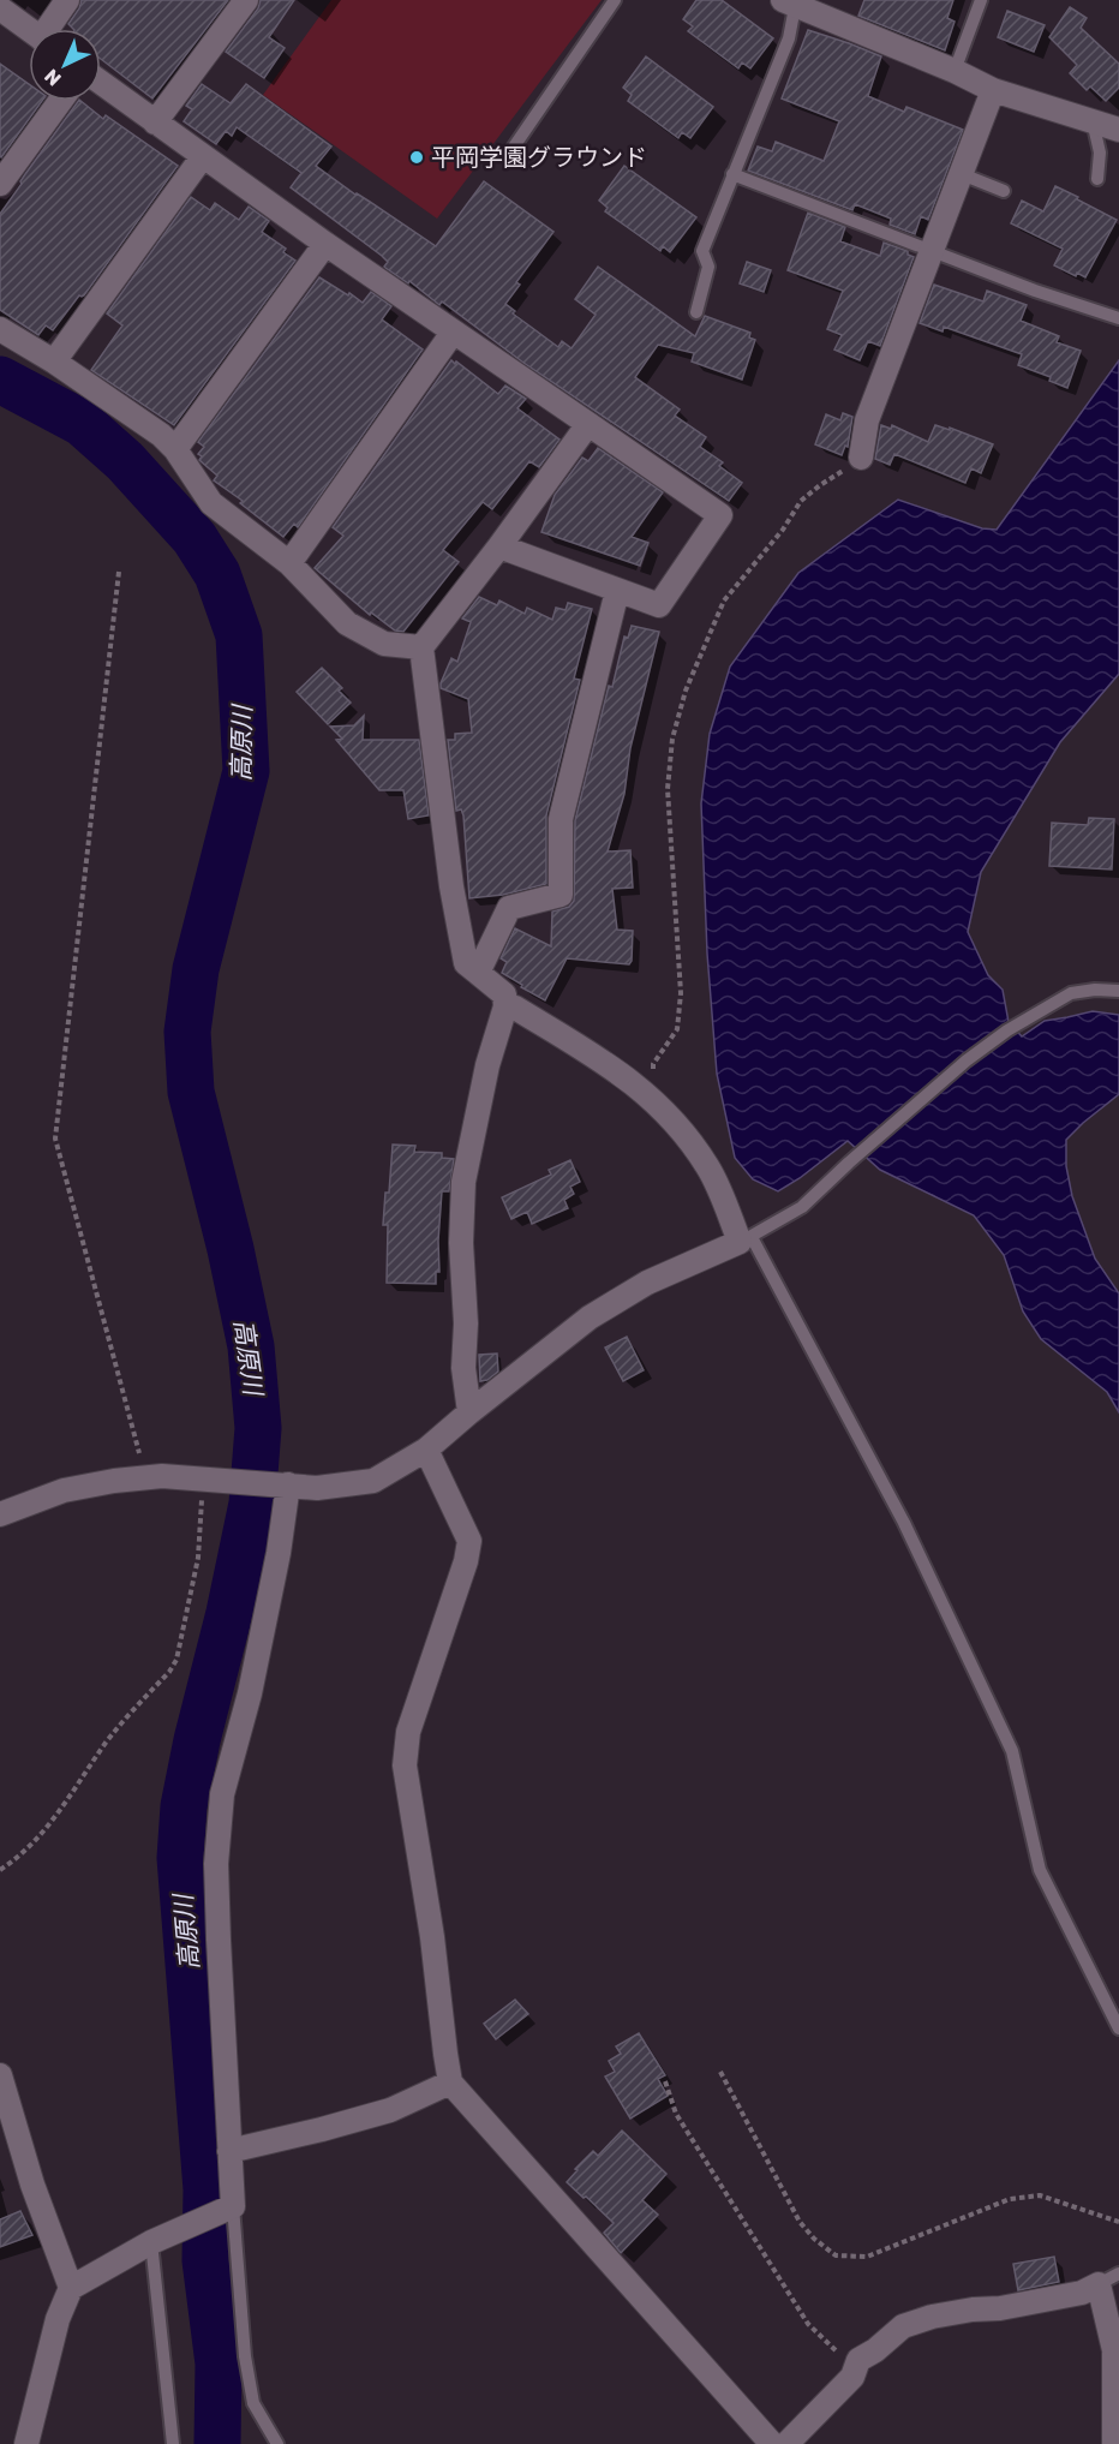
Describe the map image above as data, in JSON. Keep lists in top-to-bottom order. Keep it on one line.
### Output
{"water":["高原川"],"places":["平岡学園グラウンド"],"north":"bottom left"}
